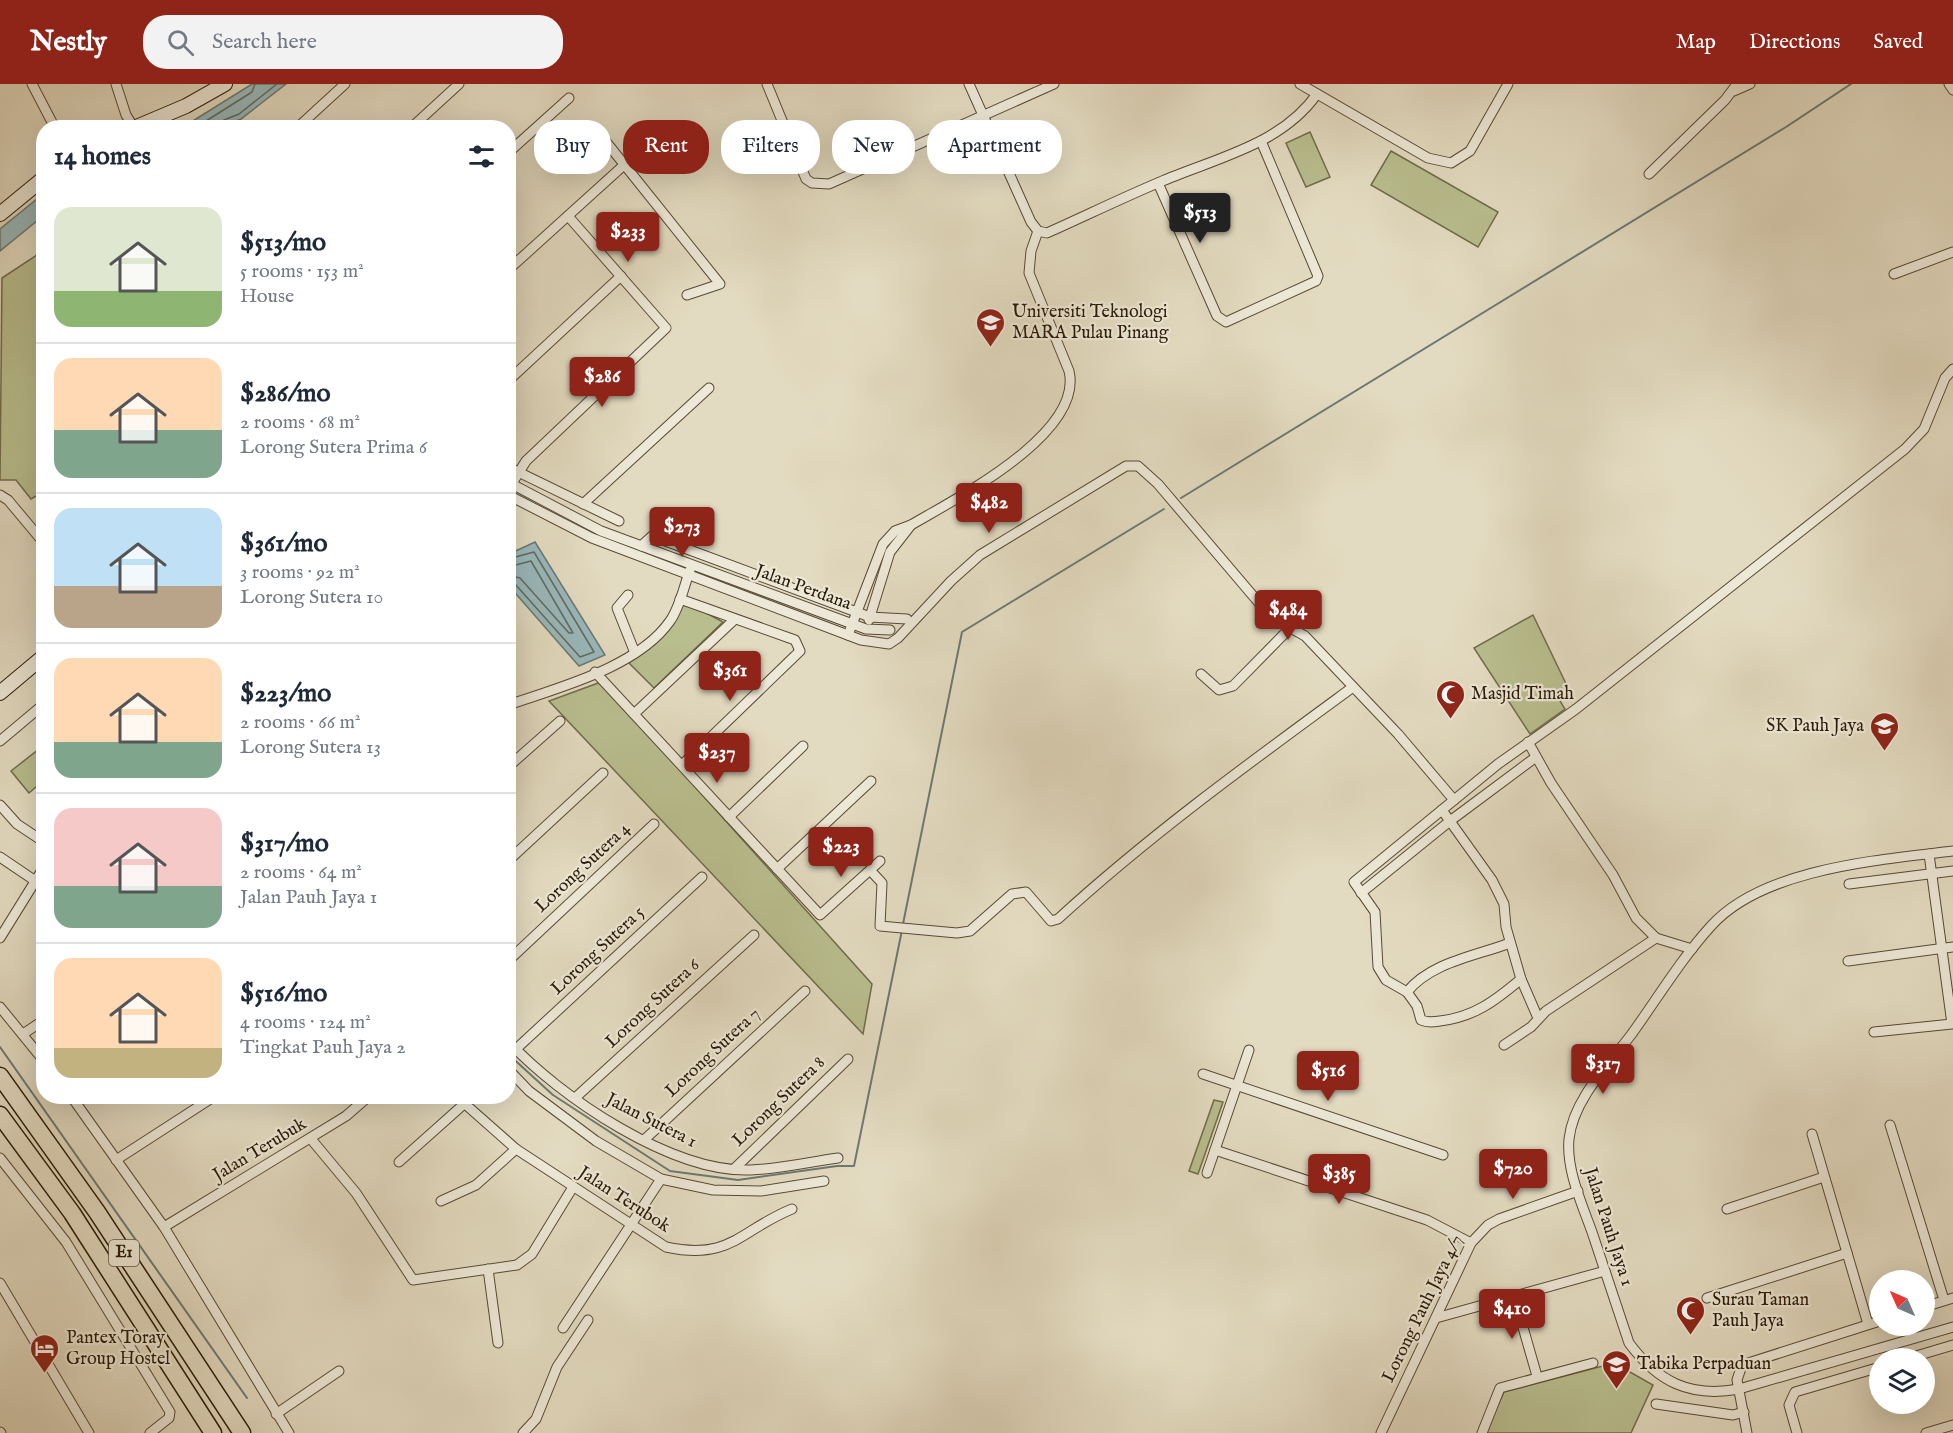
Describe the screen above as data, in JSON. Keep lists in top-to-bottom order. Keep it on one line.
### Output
{"streets":{"highway":["E1"],"street":["Jalan Perdana","Lorong Sutera 4","Lorong Sutera 5","Lorong Sutera 6","Lorong Sutera 7","Lorong Sutera 8","Jalan Sutera 1","Jalan Terubuk","Jalan Terubok","Jalan Pauh Jaya 1","Lorong Pauh Jaya 4/7"]},"crossings":[["Lorong Sutera 5","Jalan Sutera 1"],["Lorong Sutera 6","Jalan Sutera 1"],["Lorong Sutera 7","Jalan Sutera 1"],["Lorong Sutera 8","Jalan Sutera 1"],["Jalan Pauh Jaya 1","Lorong Pauh Jaya 4/7"]],"places":{"school or university":["Universiti Teknologi MARA Pulau Pinang","SK Pauh Jaya","Tabika Perpaduan"],"mosque":["Masjid Timah","Surau Taman Pauh Jaya"],"hotel":["Pantex Toray Group Hostel"]},"north":"top left","page":{"header":"Nestly","search":"Search here","nav":["Map","Directions","Saved"],"chip":["Buy","Rent","Filters","New","Apartment"],"heading":"14 homes","list":[{"name":"$513/mo","note":"5 rooms · 153 m² · House"},{"name":"$286/mo","note":"2 rooms · 68 m² · Lorong Sutera Prima 6"},{"name":"$361/mo","note":"3 rooms · 92 m² · Lorong Sutera 10"},{"name":"$223/mo","note":"2 rooms · 66 m² · Lorong Sutera 13"},{"name":"$317/mo","note":"2 rooms · 64 m² · Jalan Pauh Jaya 1"},{"name":"$516/mo","note":"4 rooms · 124 m² · Tingkat Pauh Jaya 2"}],"price":["$513","$233","$286","$482","$273","$484","$361","$237","$223","$317","$516","$720","$385","$410"]}}
